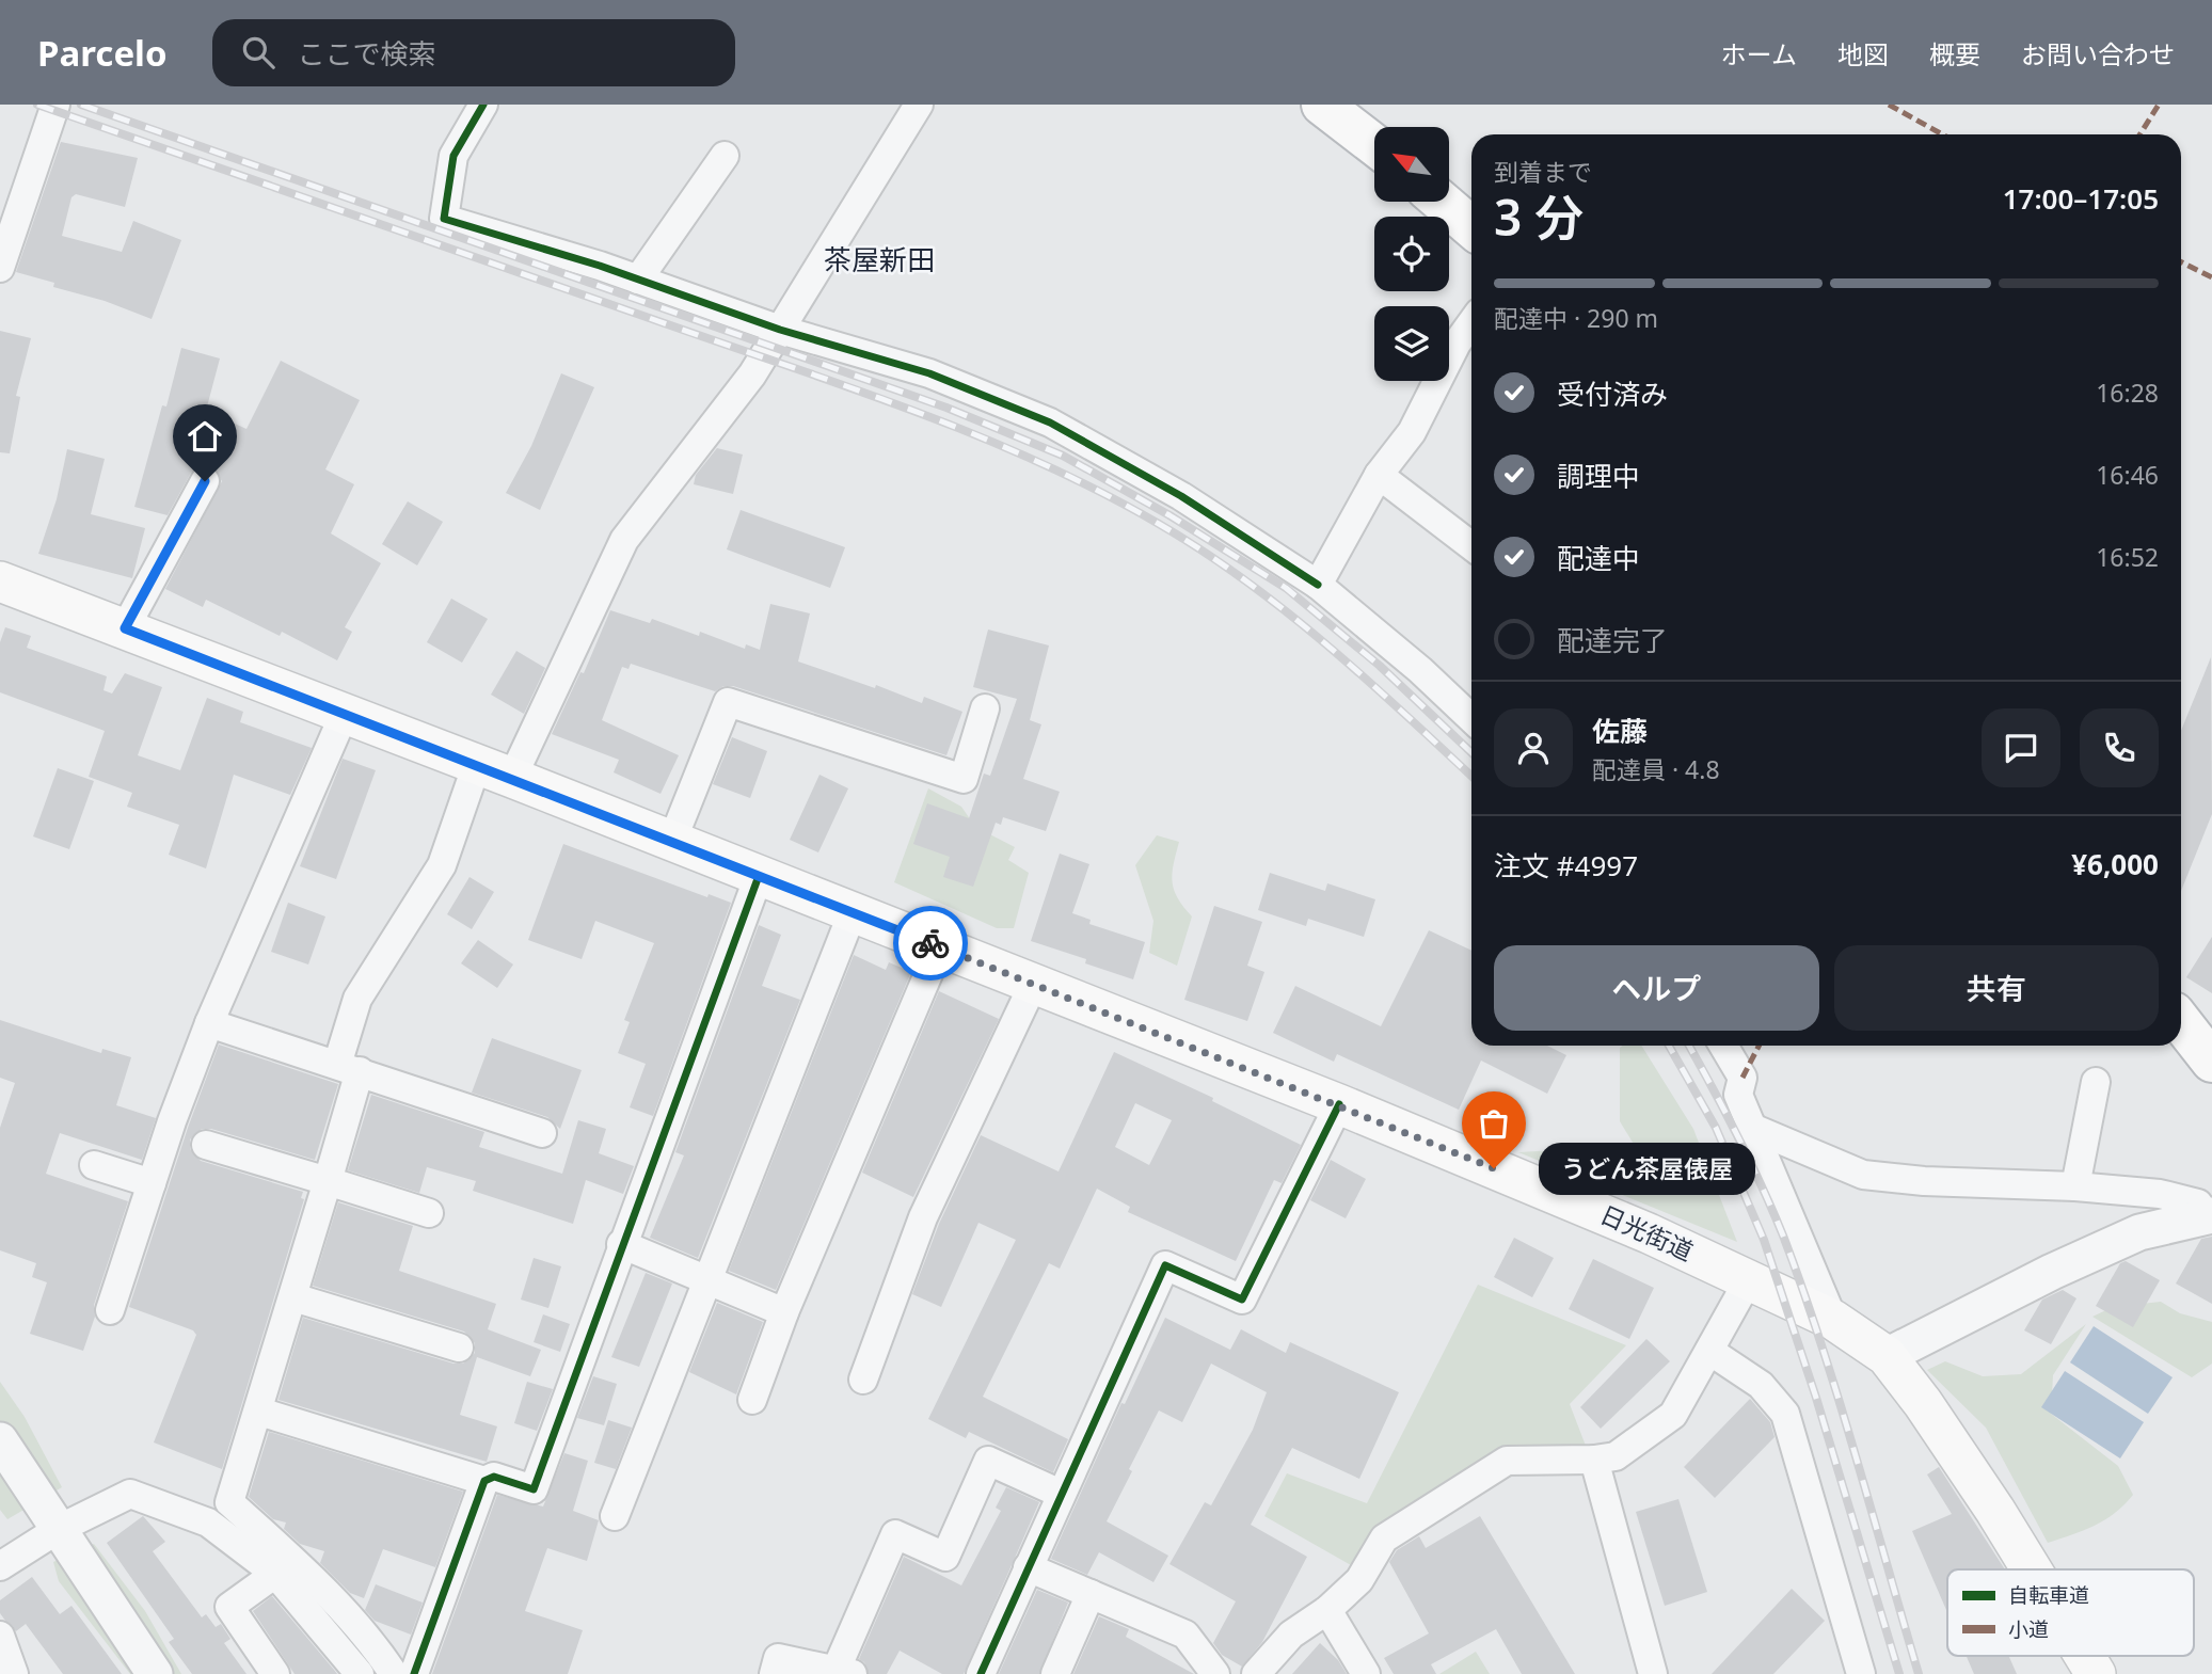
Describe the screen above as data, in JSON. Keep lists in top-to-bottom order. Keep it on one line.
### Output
{"streets":{"main road":["日光街道"]},"districts":["茶屋新田"],"places":["うどん茶屋俵屋"],"legend":["自転車道","小道"],"north":"top left","page":{"header":"Parcelo","search":"ここで検索","nav":["ホーム","地図","概要","お問い合わせ"],"heading":["3 分","到着まで","17:00–17:05"],"panel":["佐藤","配達員 · 4.8","注文 #4997","¥6,000"],"bar":"配達中 · 290 m","list":[["受付済み","16:28"],["調理中","16:46"],["配達中","16:52"],"配達完了"],"buttons":["ヘルプ","共有"],"bubble":"うどん茶屋俵屋"}}
